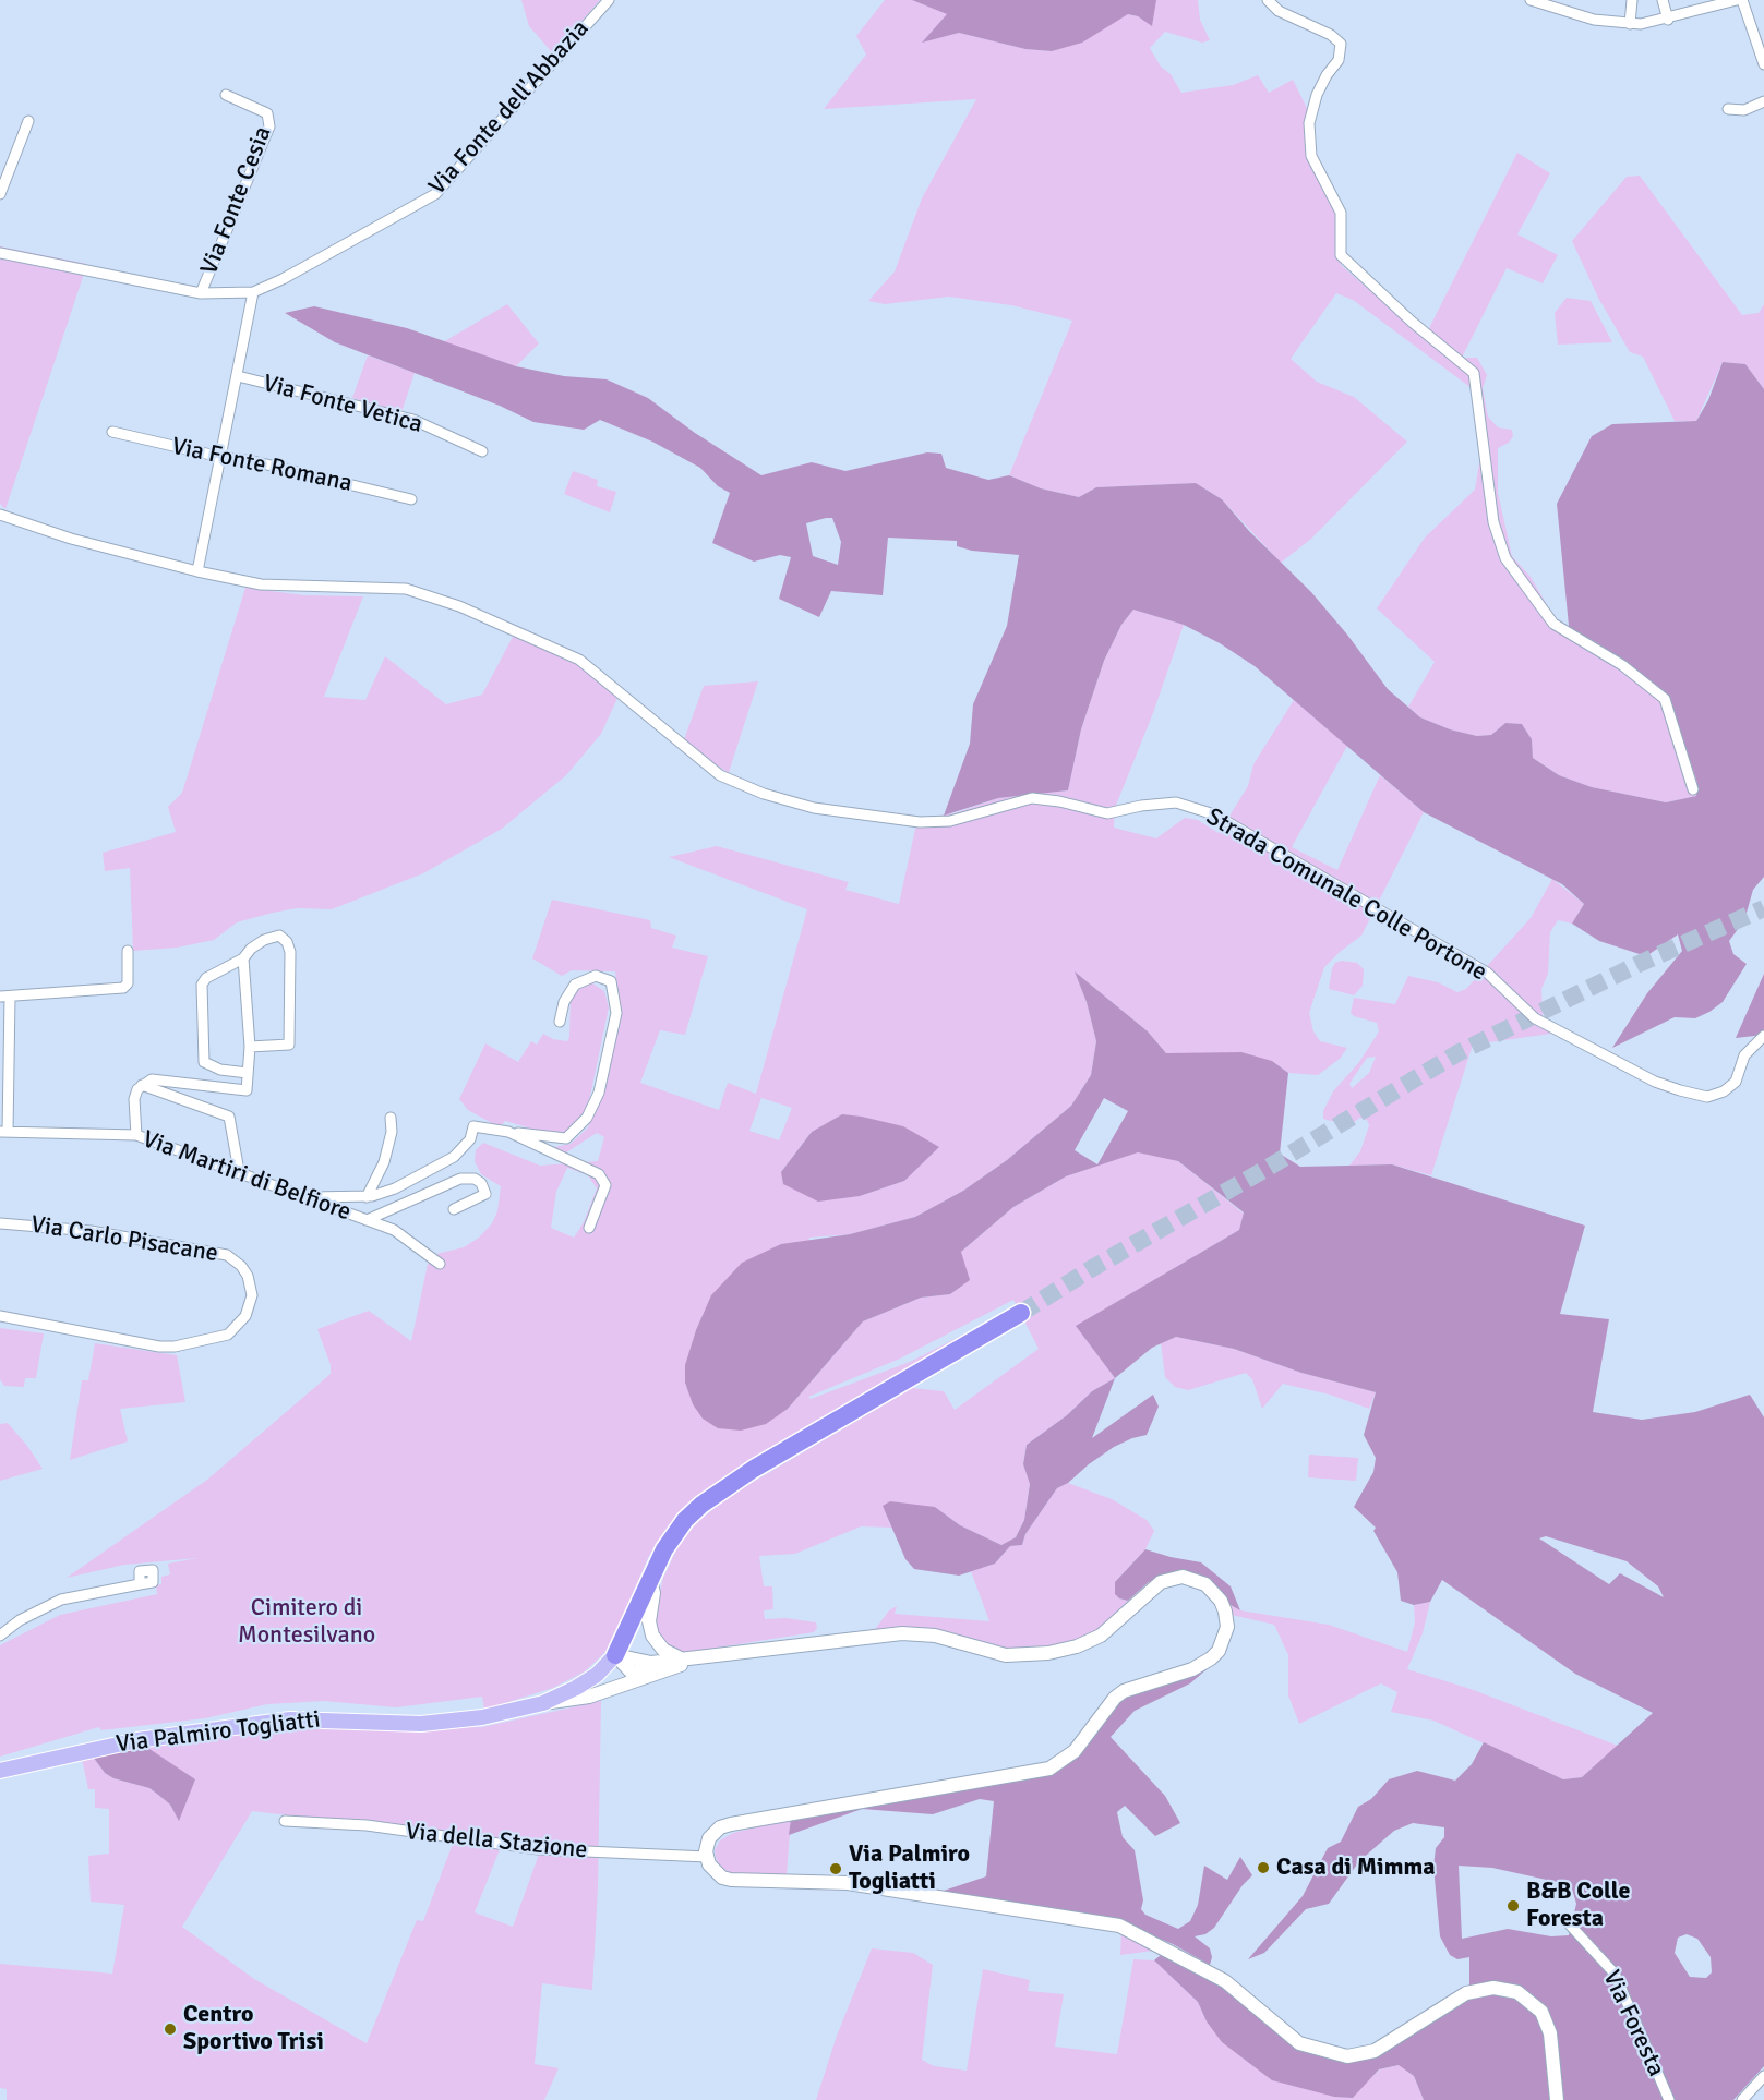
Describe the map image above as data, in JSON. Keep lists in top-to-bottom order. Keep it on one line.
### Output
{"streets":{"main road":["Via Palmiro Togliatti"],"street":["Via Fonte dell'Abbazia","Via Fonte Cesia","Via Fonte Vetica","Via Fonte Romana","Strada Comunale Colle Portone","Via Martiri di Belfiore","Via Carlo Pisacane","Via della Stazione","Via Foresta"]},"crossings":[["Via Fonte dell'Abbazia","Via Fonte Cesia"],["Via Palmiro Togliatti","Via della Stazione"]],"parks":["Cimitero di Montesilvano"],"places":["Casa di Mimma","Via Palmiro Togliatti","B&B Colle Foresta","Centro Sportivo Trisi"]}
